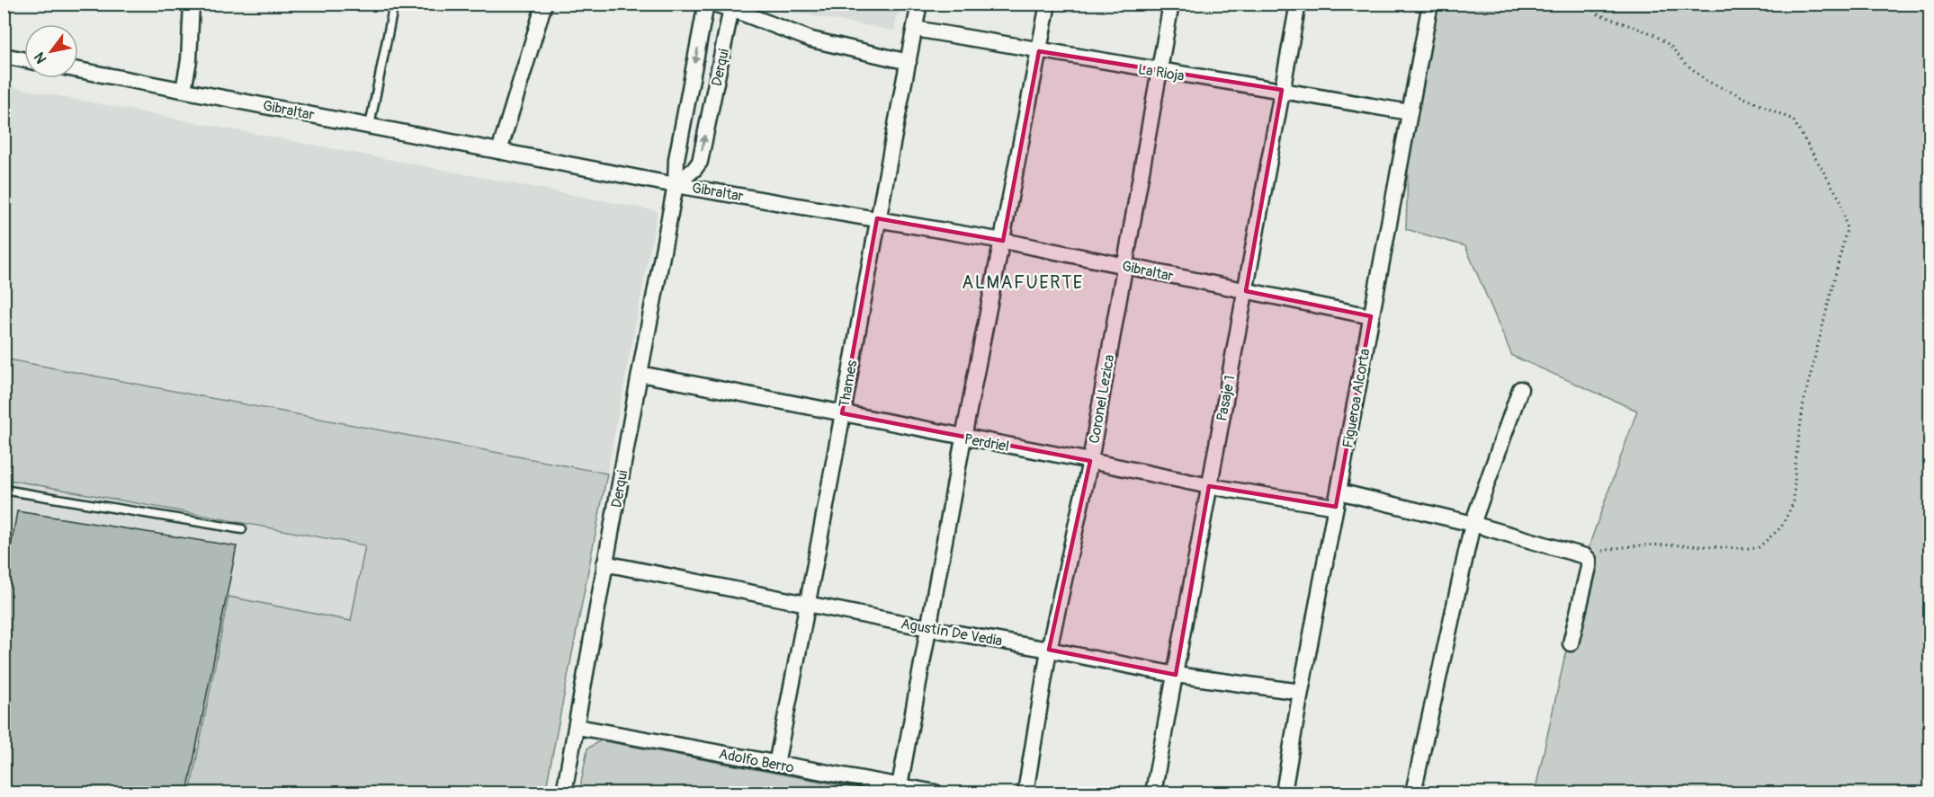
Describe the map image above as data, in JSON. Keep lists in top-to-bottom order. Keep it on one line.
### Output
{"streets":{"street":["Derqui","La Rioja","Gibraltar","Thames","Pasaje 1","Figueroa Alcorta","Coronel Lezica","Perdriel","Agustín De Vedia","Adolfo Berro"]},"crossings":[["Derqui","Gibraltar"],["Derqui","Perdriel"],["Derqui","Agustín De Vedia"],["Derqui","Adolfo Berro"],["La Rioja","Thames"],["La Rioja","Pasaje 1"],["La Rioja","Figueroa Alcorta"],["La Rioja","Coronel Lezica"],["Gibraltar","Thames"],["Gibraltar","Pasaje 1"],["Gibraltar","Figueroa Alcorta"],["Gibraltar","Coronel Lezica"],["Thames","Perdriel"],["Thames","Agustín De Vedia"],["Thames","Adolfo Berro"],["Pasaje 1","Perdriel"],["Pasaje 1","Agustín De Vedia"],["Figueroa Alcorta","Perdriel"],["Figueroa Alcorta","Agustín De Vedia"],["Coronel Lezica","Perdriel"],["Coronel Lezica","Agustín De Vedia"]],"districts":["ALMAFUERTE"],"north":"bottom left"}
